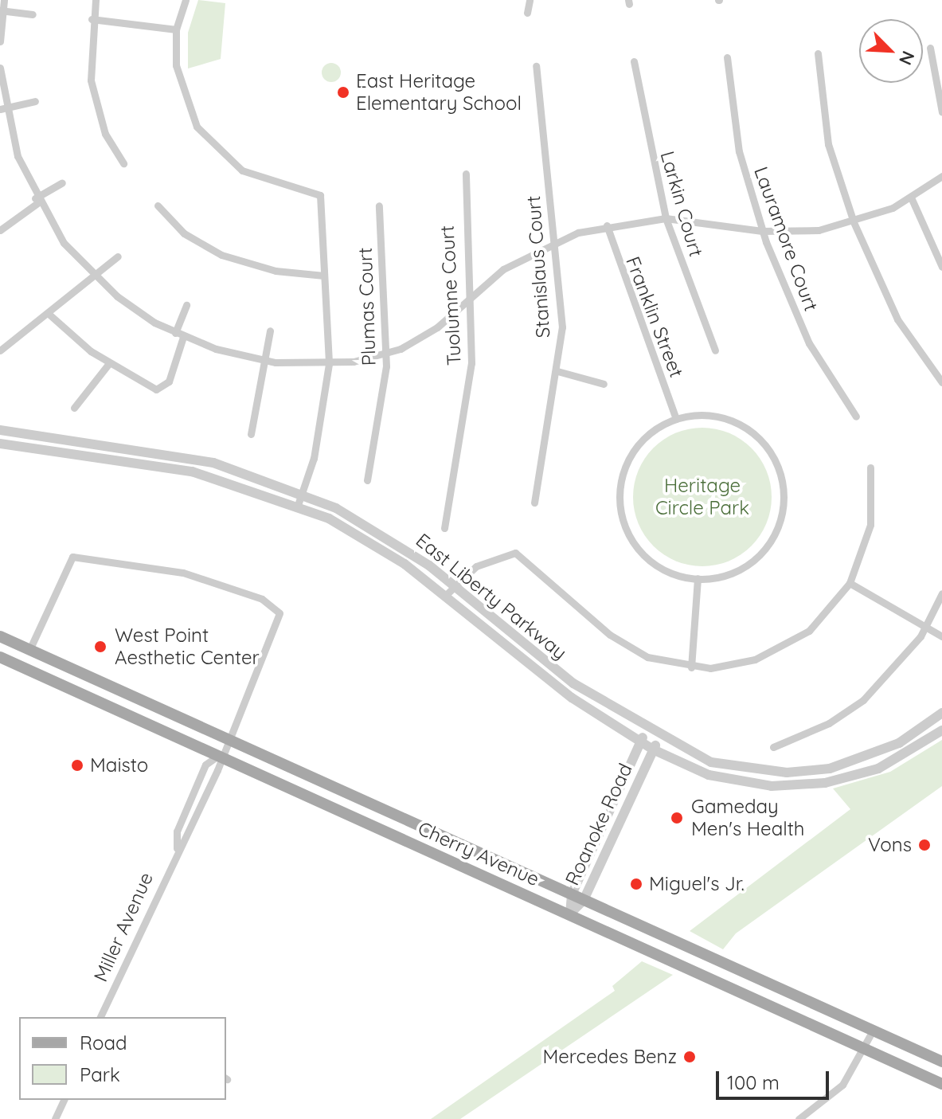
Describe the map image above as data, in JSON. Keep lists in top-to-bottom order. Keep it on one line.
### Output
{"streets":{"main road":["Cherry Avenue"],"street":["Larkin Court","Lauramore Court","Stanislaus Court","Tuolumne Court","Plumas Court","Franklin Street","East Liberty Parkway","Roanoke Road","Miller Avenue"]},"crossings":[["East Liberty Parkway","Roanoke Road"],["Roanoke Road","Cherry Avenue"],["Cherry Avenue","Miller Avenue"]],"parks":["Heritage Circle Park"],"places":["East Heritage Elementary School","West Point Aesthetic Center","Maisto","Gameday Men's Health","Vons","Miguel's Jr.","Mercedes Benz"],"legend":["Road","Park"],"scale_bar":"100 m","north":"bottom right"}
